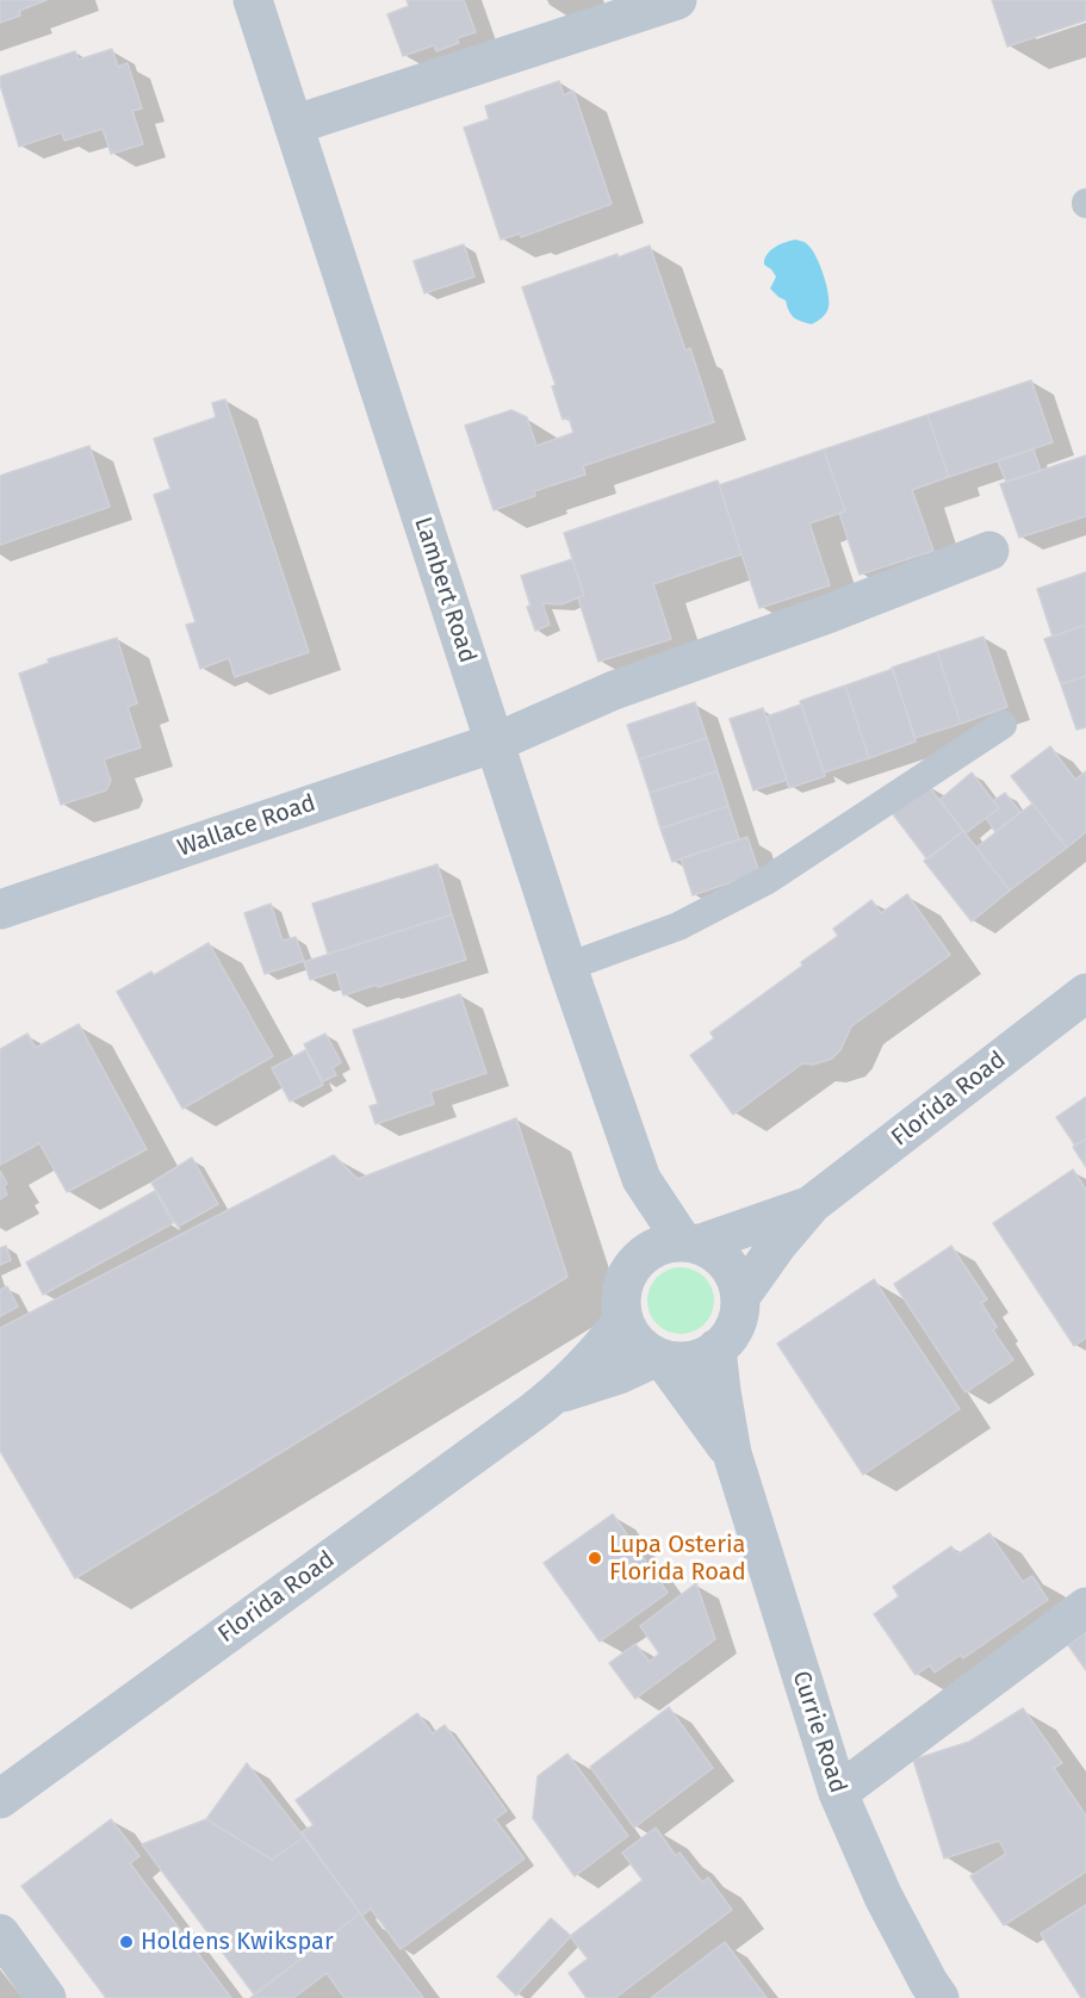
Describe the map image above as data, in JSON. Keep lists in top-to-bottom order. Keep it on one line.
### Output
{"streets":{"street":["Lambert Road","Wallace Road","Florida Road","Currie Road"]},"crossings":[["Lambert Road","Wallace Road"],["Lambert Road","Florida Road"],["Lambert Road","Currie Road"],["Florida Road","Currie Road"]],"places":["Lupa Osteria Florida Road","Holdens Kwikspar"]}
